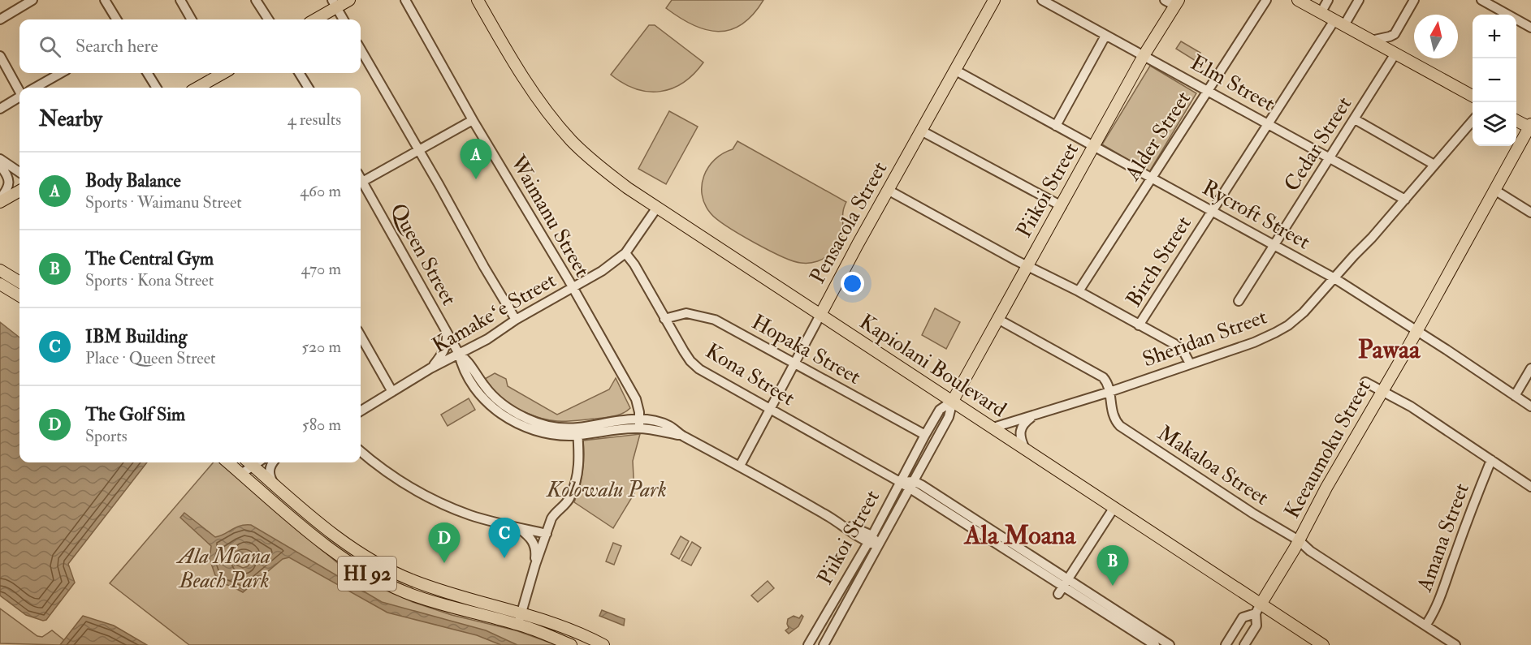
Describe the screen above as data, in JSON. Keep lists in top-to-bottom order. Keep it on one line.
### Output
{"streets":{"main road":["Piikoi Street","Pensacola Street","Kapiolani Boulevard","Keeaumoku Street","HI 92"],"street":["Elm Street","Alder Street","Cedar Street","Rycroft Street","Waimanu Street","Queen Street","Birch Street","Kamakeʻe Street","Sheridan Street","Hopaka Street","Kona Street","Makaloa Street","Amana Street"]},"crossings":[["Elm Street","Alder Street"],["Elm Street","Cedar Street"],["Elm Street","Piikoi Street"],["Elm Street","Birch Street"],["Elm Street","Sheridan Street"],["Alder Street","Rycroft Street"],["Cedar Street","Rycroft Street"],["Piikoi Street","Rycroft Street"],["Piikoi Street","Hopaka Street"],["Piikoi Street","Kapiolani Boulevard"],["Piikoi Street","Kona Street"],["Piikoi Street","Makaloa Street"],["Rycroft Street","Pensacola Street"],["Rycroft Street","Birch Street"],["Rycroft Street","Sheridan Street"],["Rycroft Street","Keeaumoku Street"],["Waimanu Street","Queen Street"],["Waimanu Street","Kamakeʻe Street"],["Pensacola Street","Queen Street"],["Pensacola Street","Hopaka Street"],["Pensacola Street","Kapiolani Boulevard"],["Pensacola Street","Kona Street"],["Queen Street","Kamakeʻe Street"],["Kamakeʻe Street","Kapiolani Boulevard"],["Kamakeʻe Street","Kona Street"],["Sheridan Street","Kapiolani Boulevard"],["Sheridan Street","Makaloa Street"],["Hopaka Street","Kona Street"],["Kapiolani Boulevard","Keeaumoku Street"],["Keeaumoku Street","Makaloa Street"],["Makaloa Street","Amana Street"]],"districts":["Pawaa","Ala Moana"],"parks":["Kolowalu Park","Ala Moana Beach Park"],"north":"top","page":{"map_buttons":["+","−"],"search":"Search here","heading":["Nearby","4 results"],"pins":["A","C","D","B"],"list":[{"mark":"A","name":"Body Balance","note":"Sports · Waimanu Street","value":"460 m"},{"mark":"B","name":"The Central Gym","note":"Sports · Kona Street","value":"470 m"},{"mark":"C","name":"IBM Building","note":"Place · Queen Street","value":"520 m"},{"mark":"D","name":"The Golf Sim","note":"Sports","value":"580 m"}]}}
